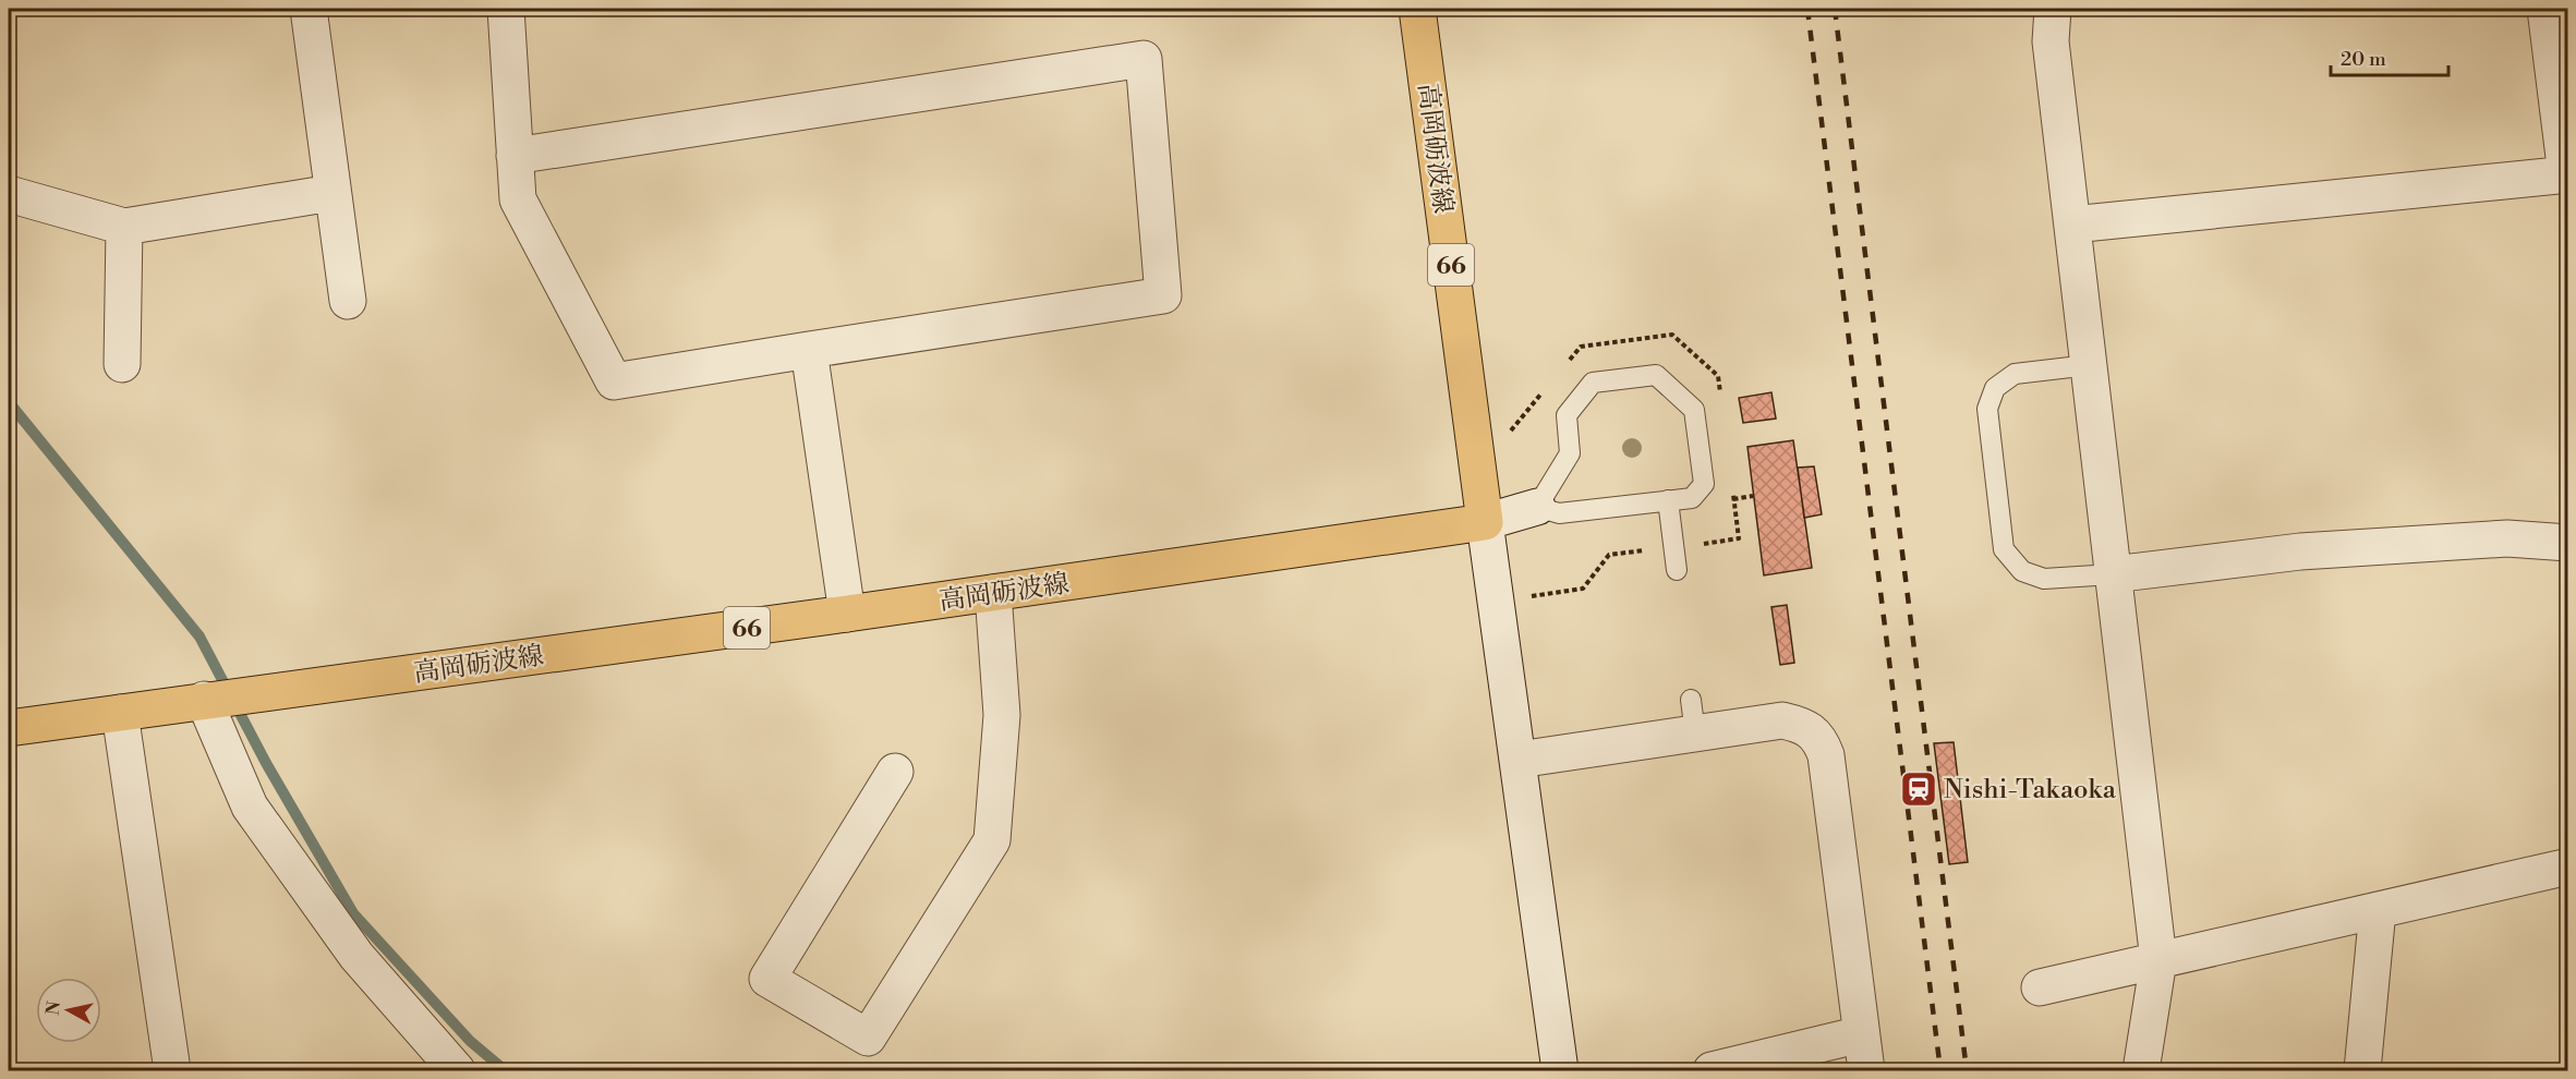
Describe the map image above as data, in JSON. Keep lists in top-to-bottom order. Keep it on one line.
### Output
{"streets":{"main road":["高岡砺波線","66"]},"places":{"station":["Nishi-Takaoka"]},"scale_bar":"20 m","north":"left"}
